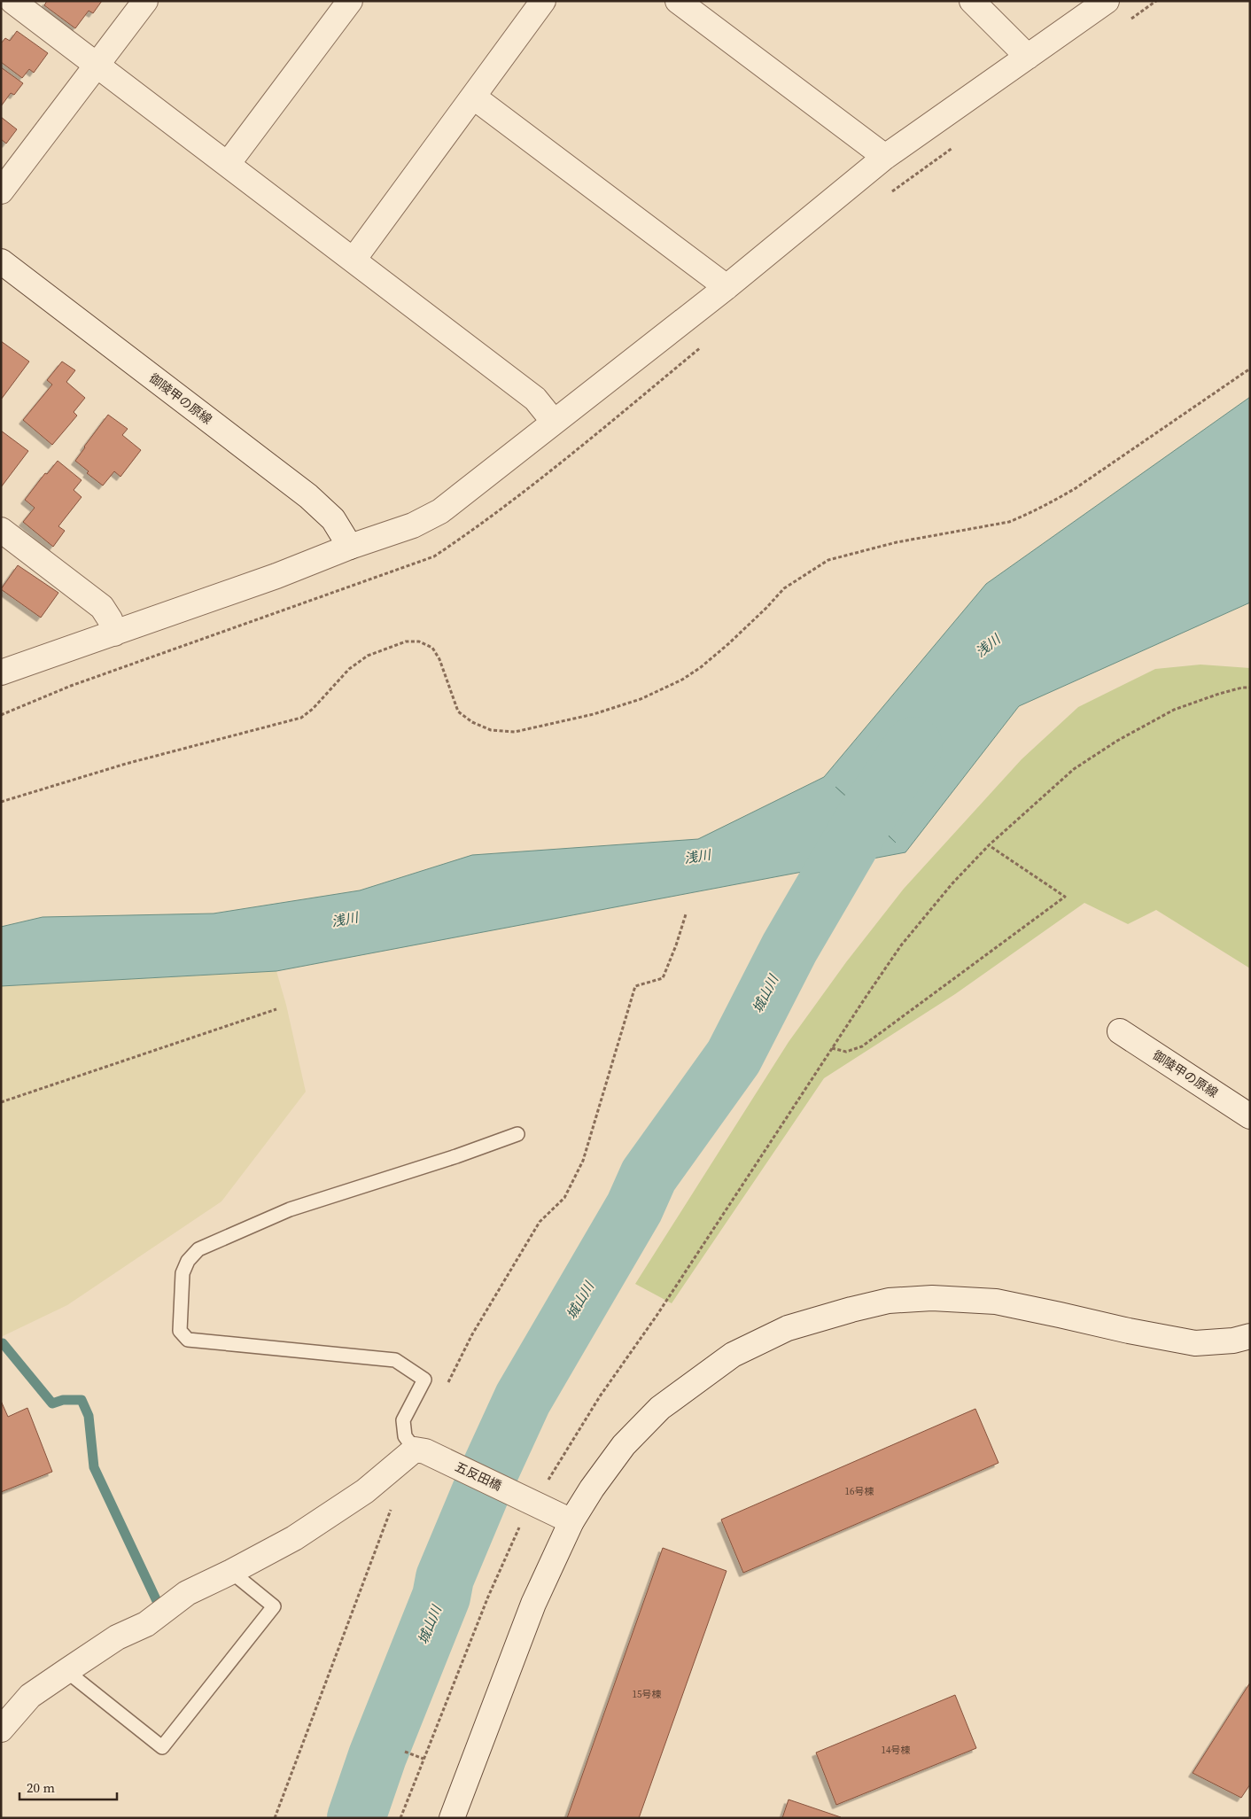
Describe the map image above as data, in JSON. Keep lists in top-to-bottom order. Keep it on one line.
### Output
{"streets":{"street":["御陵甲の原線","五反田橋"]},"water":["浅川","城山川"],"house_numbers":["16号棟","15号棟","14号棟"],"scale_bar":"20 m"}
